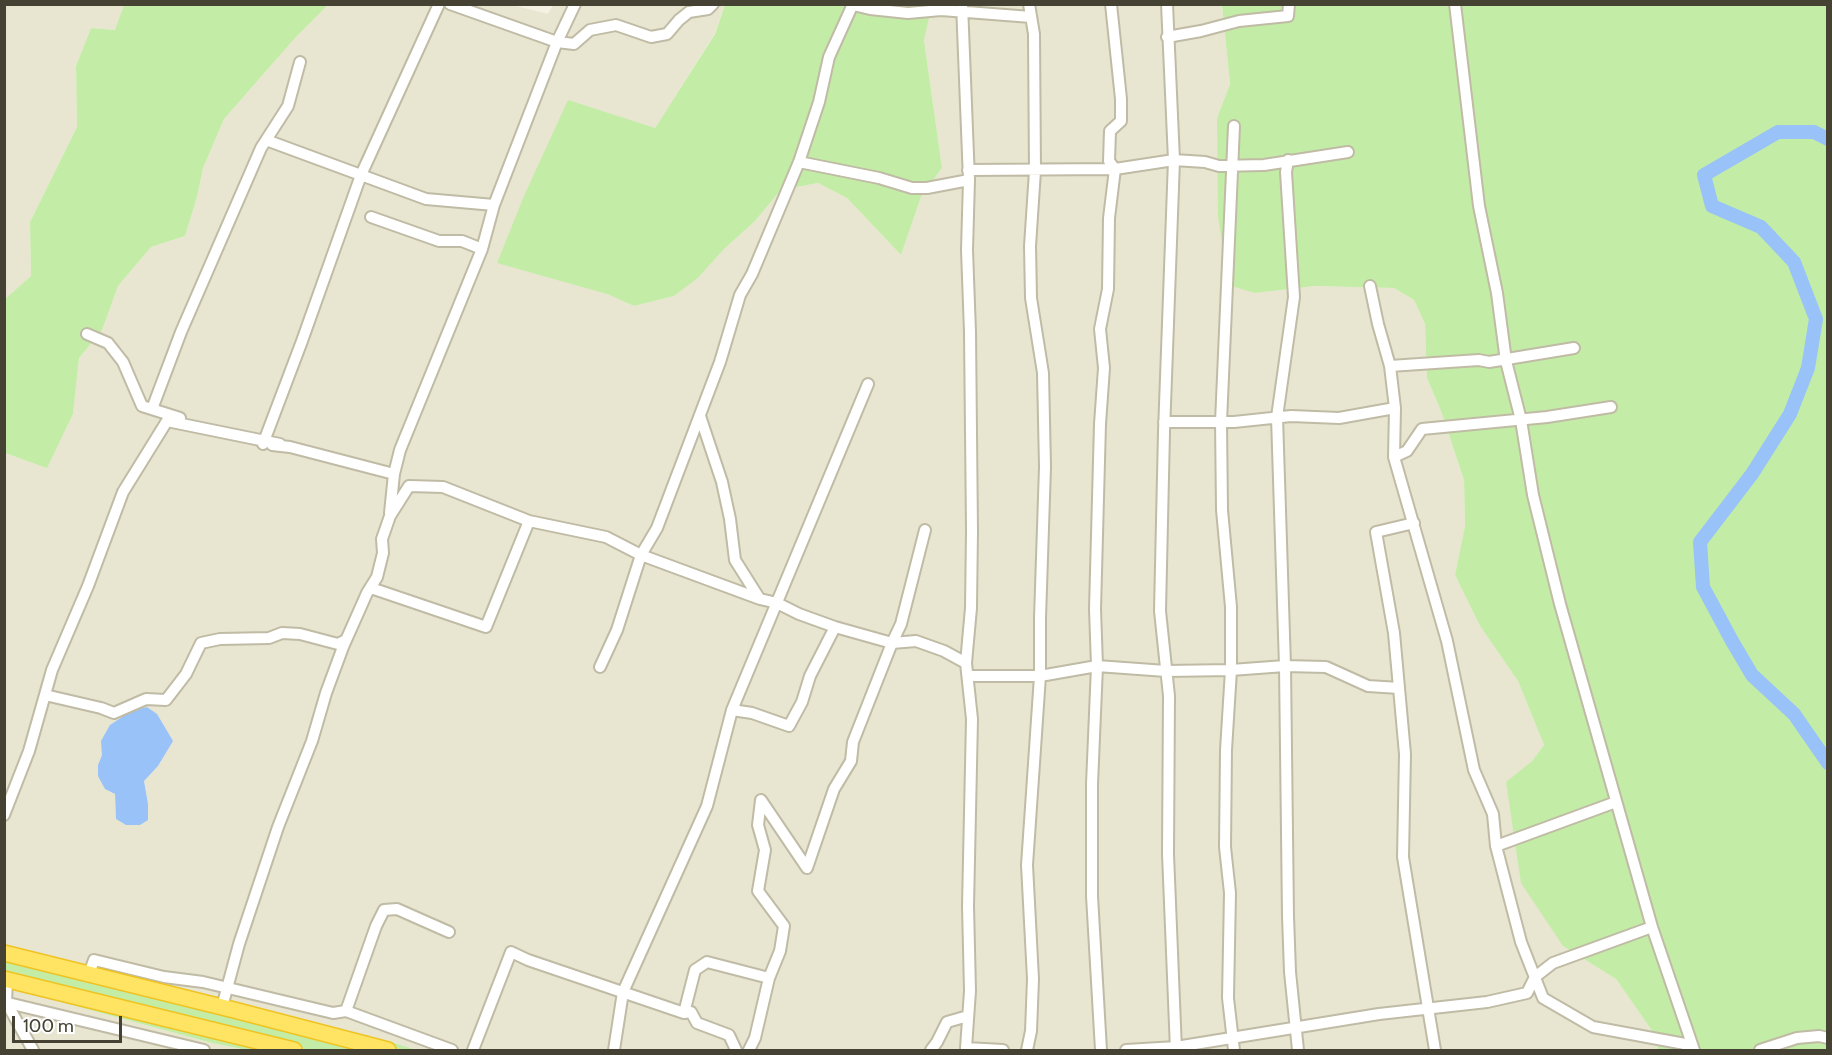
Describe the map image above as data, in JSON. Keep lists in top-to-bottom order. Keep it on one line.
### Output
{"scale_bar":"100 m"}
